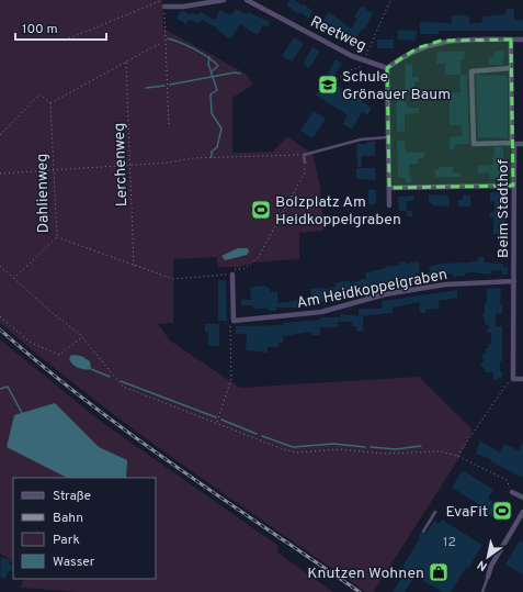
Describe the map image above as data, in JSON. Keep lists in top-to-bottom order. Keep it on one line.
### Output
{"streets":{"street":["Reetweg","Beim Stadthof","Am Heidkoppelgraben"],"path":["Lerchenweg","Dahlienweg"]},"crossings":[["Beim Stadthof","Am Heidkoppelgraben"]],"places":{"school or university":["Schule Grönauer Baum"],"sports":["Bolzplatz Am Heidkoppelgraben","EvaFit"],"shop":["Knutzen Wohnen"]},"house_numbers":["12"],"legend":["Straße","Bahn","Park","Wasser"],"scale_bar":"100 m","north":"bottom left"}
